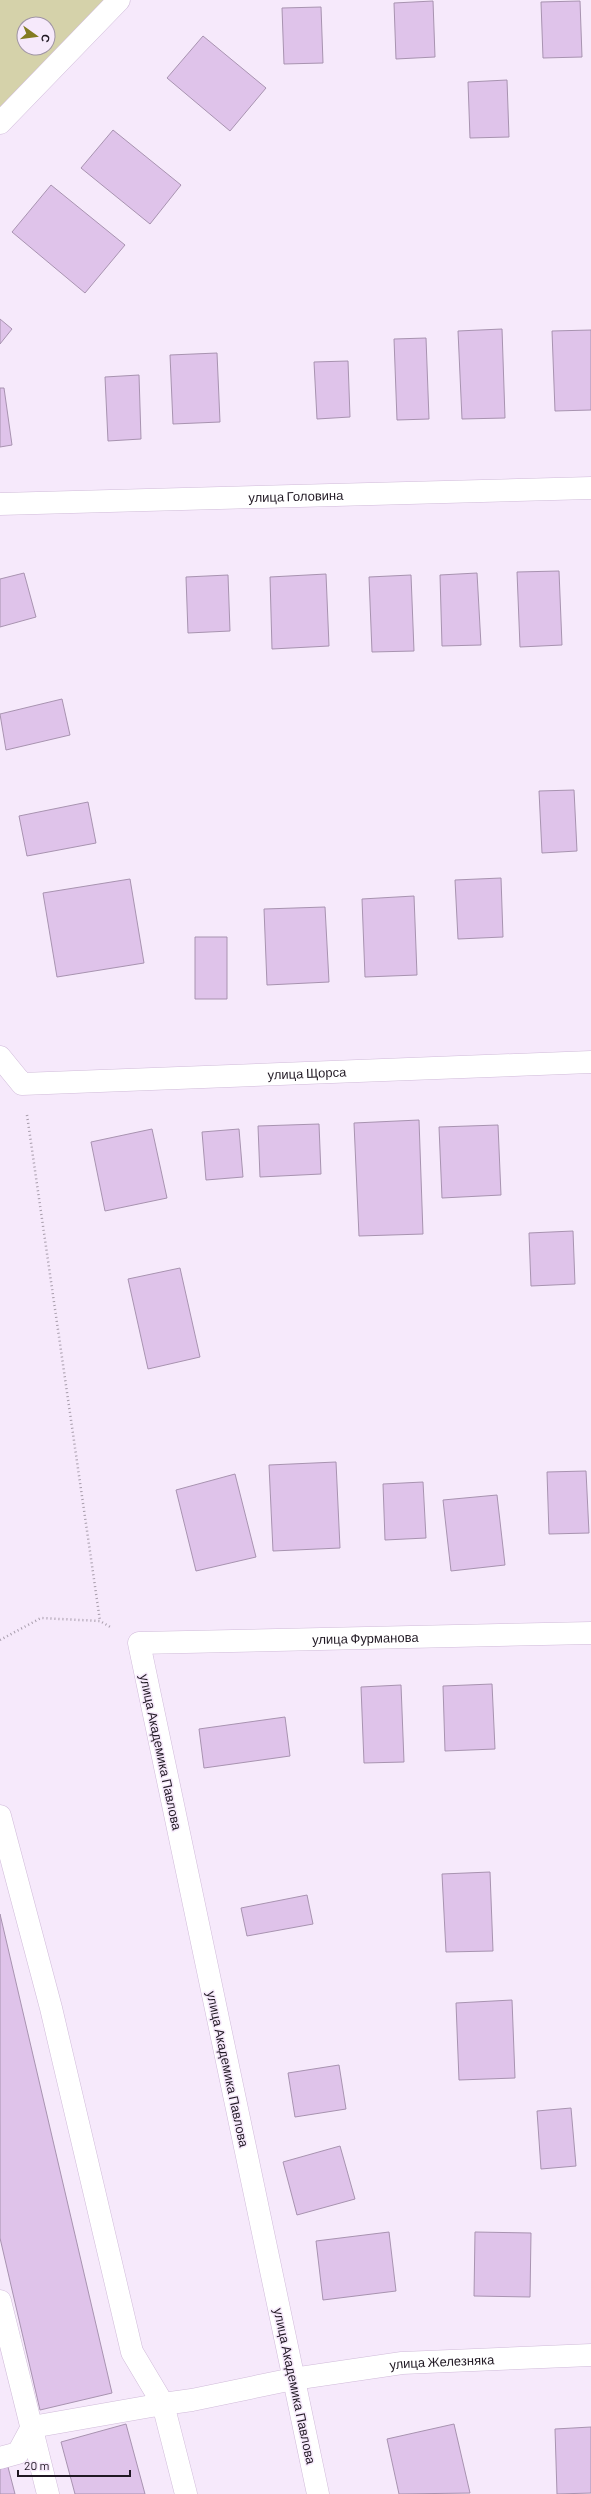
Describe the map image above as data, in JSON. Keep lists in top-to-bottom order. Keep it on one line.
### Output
{"streets":{"street":["улица Головина","улица Щорса","улица Фурманова","улица Академика Павлова","улица Железняка"]},"crossings":[["улица Фурманова","улица Академика Павлова"],["улица Академика Павлова","улица Железняка"]],"scale_bar":"20 m","north":"right"}
